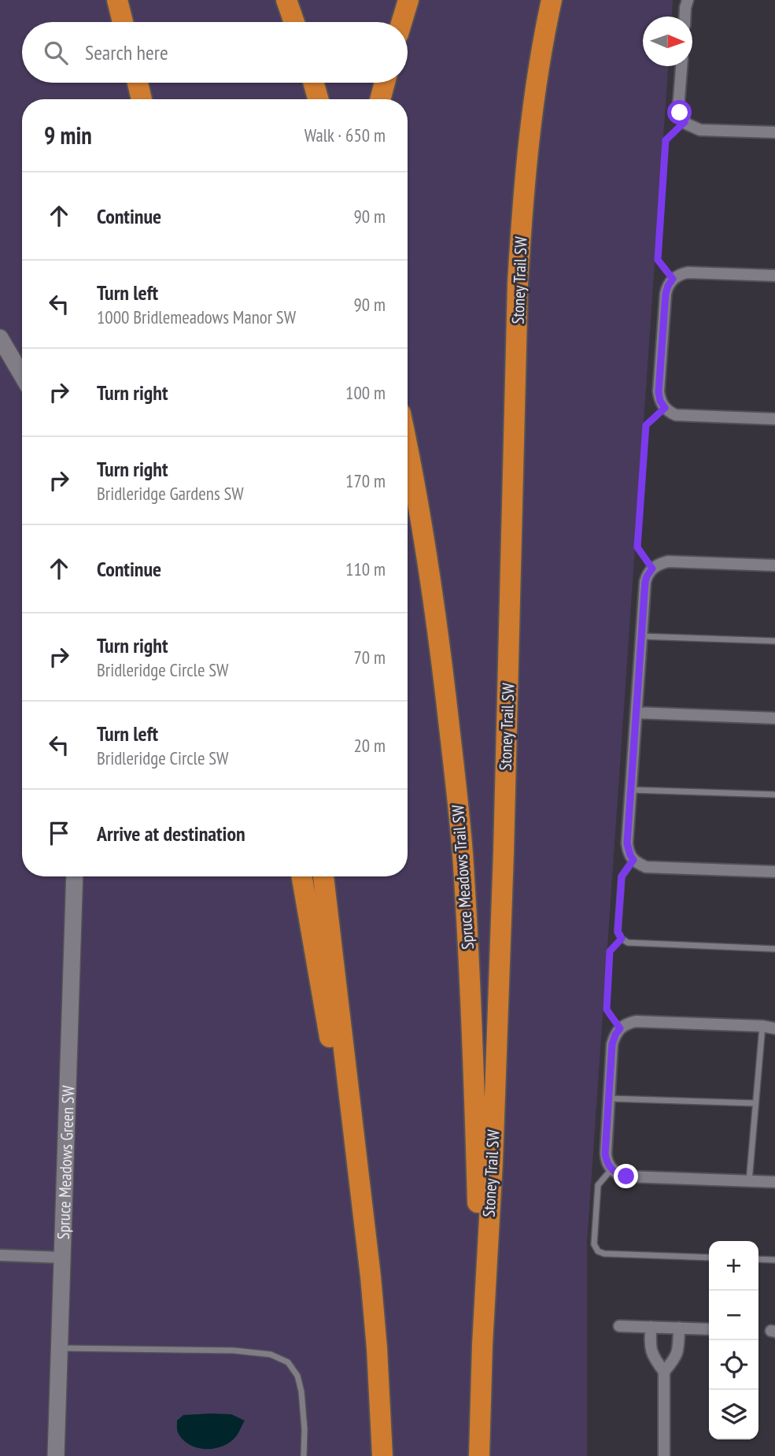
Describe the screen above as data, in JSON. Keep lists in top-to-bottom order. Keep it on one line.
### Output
{"streets":{"highway":["Stoney Trail SW","Spruce Meadows Trail SW"],"street":["Spruce Meadows Green SW"]},"crossings":[["Stoney Trail SW","Spruce Meadows Trail SW"]],"north":"right","page":{"search":"Search here","heading":["9 min","Walk · 650 m"],"list":[["Continue","90 m"],["Turn left","1000 Bridlemeadows Manor SW","90 m"],["Turn right","100 m"],["Turn right","Bridleridge Gardens SW","170 m"],["Continue","110 m"],["Turn right","Bridleridge Circle SW","70 m"],["Turn left","Bridleridge Circle SW","20 m"],"Arrive at destination"],"map_buttons":["+","−"]}}
